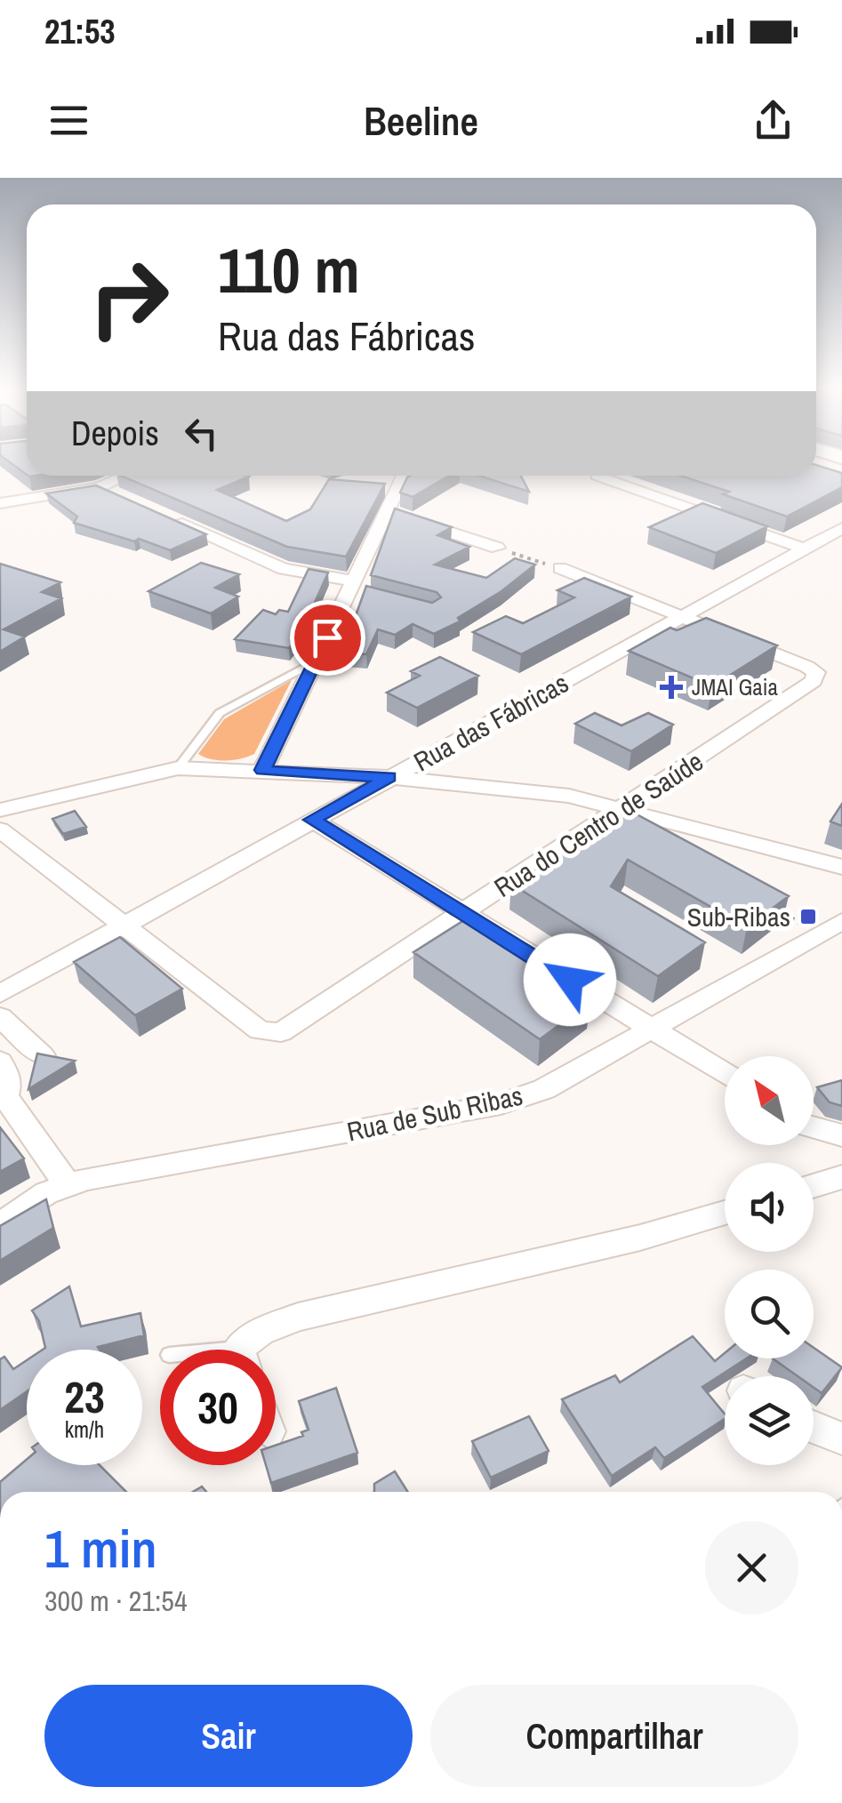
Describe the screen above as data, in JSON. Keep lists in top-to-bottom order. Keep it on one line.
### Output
{"streets":{"street":["Rua das Fábricas","Rua do Centro de Saúde","Rua de Sub Ribas"]},"crossings":[["Rua das Fábricas","Rua do Centro de Saúde"]],"places":{"health":["JMAI Gaia"],"transit":["Sub-Ribas"]},"north":"top left","page":{"status":"21:53","header":"Beeline","turn":["110 m","Rua das Fábricas"],"then":"Depois","speed":"23 km/h","limit":"30","heading":["1 min","300 m · 21:54"],"buttons":["Sair","Compartilhar"]}}
